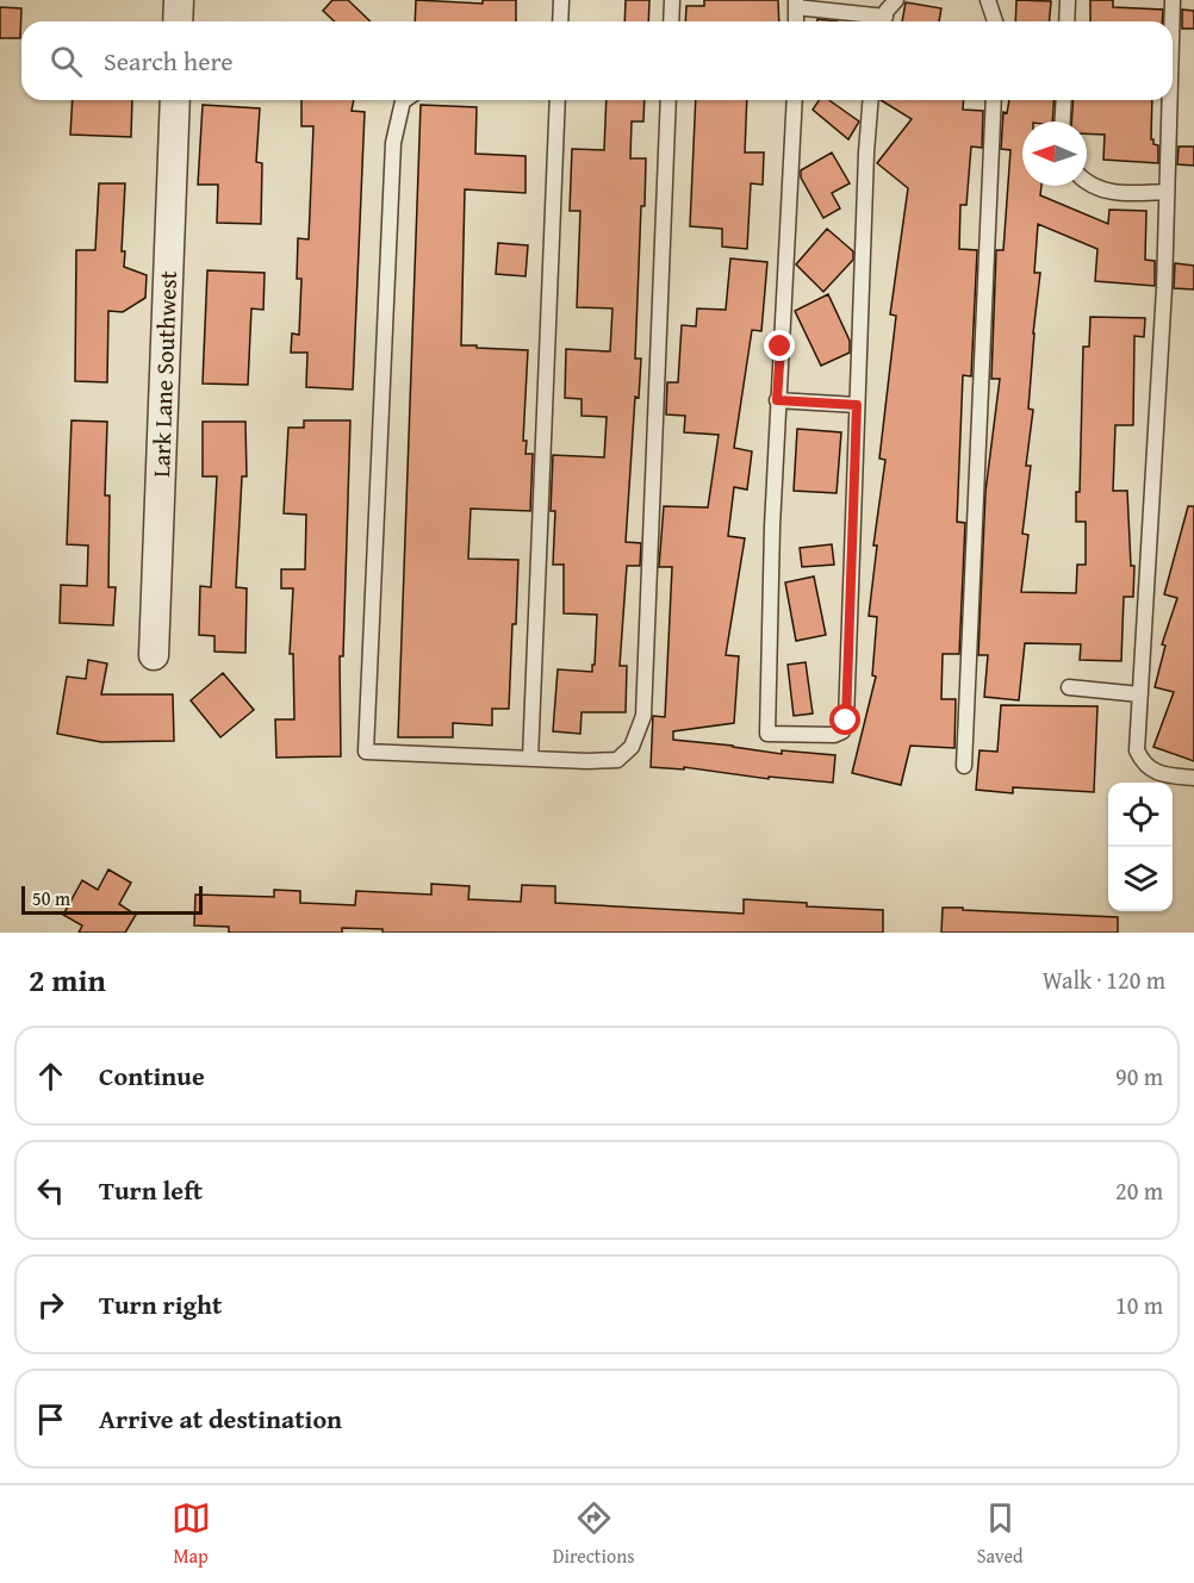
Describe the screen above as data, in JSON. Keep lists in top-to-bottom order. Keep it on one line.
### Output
{"streets":{"street":["Lark Lane Southwest"]},"scale_bar":"50 m","north":"left","page":{"search":"Search here","scale":"50 m","heading":["2 min","Walk · 120 m"],"list":[["Continue","90 m"],["Turn left","20 m"],["Turn right","10 m"],"Arrive at destination"],"nav":["Map","Directions","Saved"]}}
